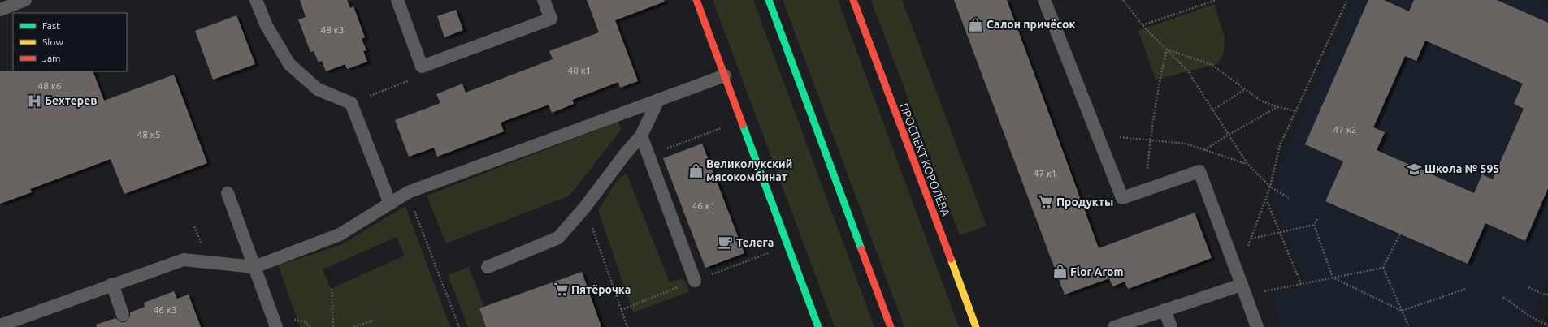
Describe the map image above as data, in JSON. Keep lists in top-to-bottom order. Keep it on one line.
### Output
{"streets":{"street":["ПРОСПЕКТ КОРОЛЁВА"]},"places":{"shop":["Салон причёсок","Великолукский мясокомбинат","Flor Arom"],"hospital":["Бехтерев"],"school or university":["Школа № 595"],"supermarket":["Продукты","Пятёрочка"],"cafe":["Телега"]},"house_numbers":["48 к3","48 к1","48 к6","47 к2","48 к5","47 к1","46 к1","46 к3"],"legend":["Fast","Slow","Jam"]}
